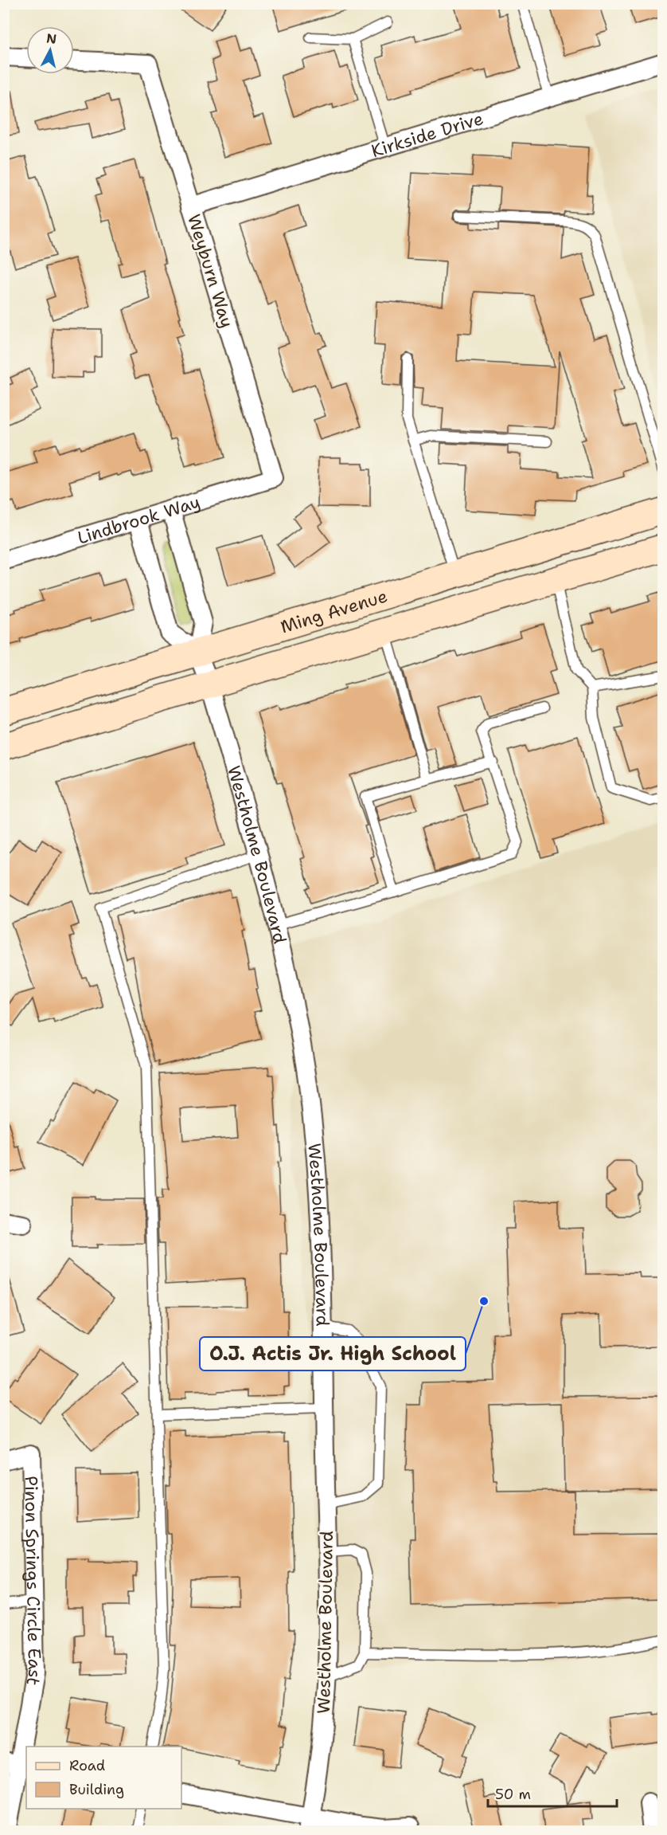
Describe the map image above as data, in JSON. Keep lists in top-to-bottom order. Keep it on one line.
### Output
{"streets":{"main road":["Ming Avenue"],"street":["Kirkside Drive","Weyburn Way","Lindbrook Way","Westholme Boulevard","Pinon Springs Circle East"]},"crossings":[["Kirkside Drive","Weyburn Way"],["Weyburn Way","Lindbrook Way"],["Ming Avenue","Westholme Boulevard"]],"places":["O.J. Actis Jr. High School"],"legend":["Road","Building"],"scale_bar":"50 m","north":"top"}
